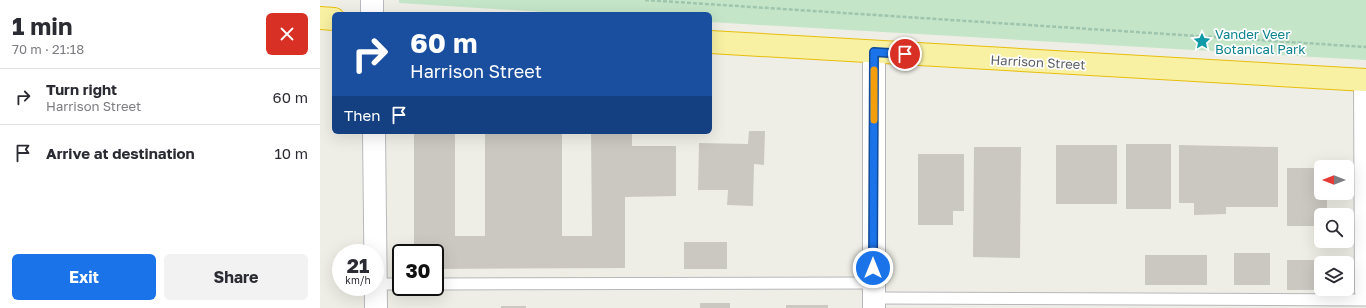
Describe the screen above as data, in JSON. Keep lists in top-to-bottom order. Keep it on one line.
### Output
{"streets":{"highway":["Harrison Street"]},"places":{"place":["Vander Veer Botanical Park"]},"north":"left","page":{"heading":["1 min","70 m · 21:18"],"turn":["60 m","Harrison Street"],"list":[{"name":"Turn right","note":"Harrison Street","value":"60 m"},{"name":"Arrive at destination","value":"10 m"}],"then":"Then","speed":"21 km/h","limit":"30","buttons":["Exit","Share"]}}
